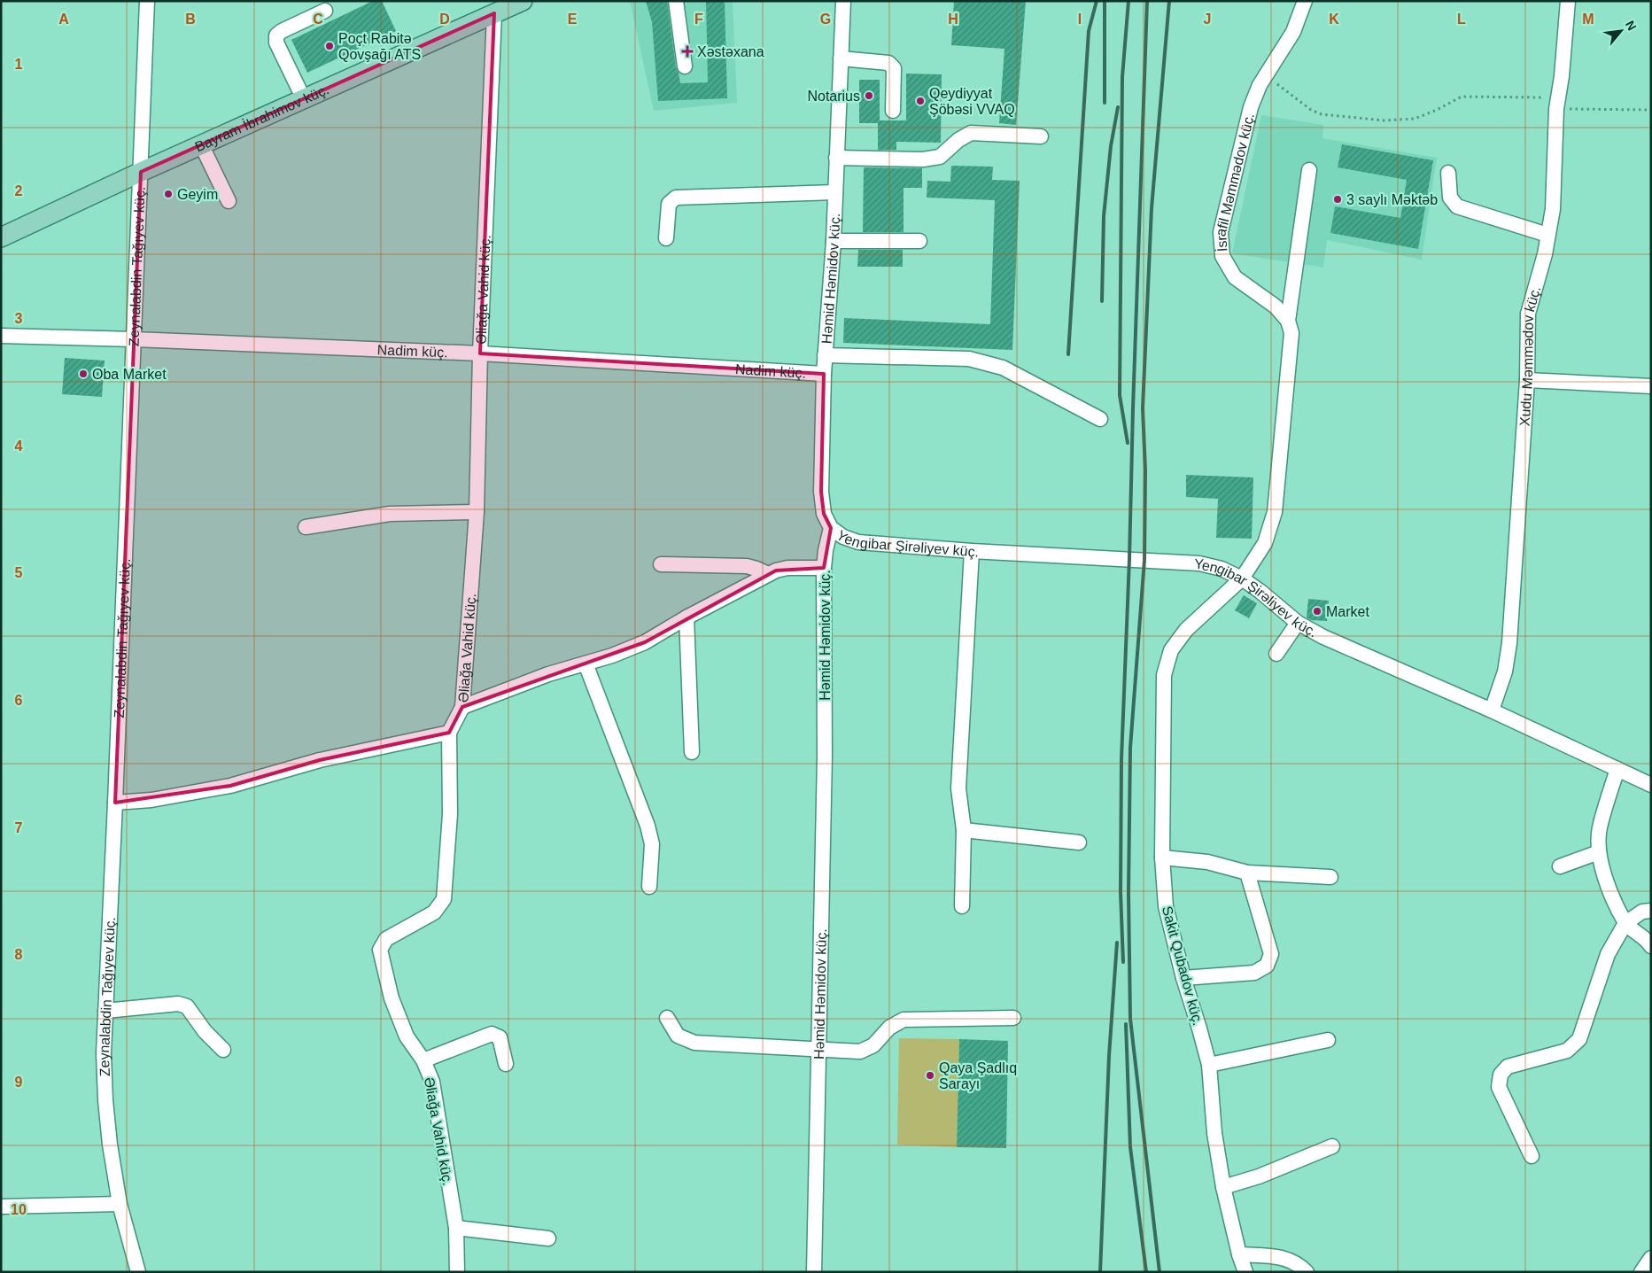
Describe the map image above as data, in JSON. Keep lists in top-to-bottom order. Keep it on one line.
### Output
{"streets":{"main road":["Bayram İbrahimov küç."],"street":["İsrafil Məmmədov küç.","Zeynalabdin Tağıyev küç.","Həmid Həmidov küç.","Əliağa Vahid küç.","Nadim küç.","Xudu Məmmədov küç.","Yengibar Şirəliyev küç.","Sakit Qubadov küç."]},"crossings":[["Bayram İbrahimov küç.","Zeynalabdin Tağıyev küç."],["Bayram İbrahimov küç.","Əliağa Vahid küç."],["Zeynalabdin Tağıyev küç.","Nadim küç."],["Həmid Həmidov küç.","Nadim küç."],["Həmid Həmidov küç.","Yengibar Şirəliyev küç."],["Əliağa Vahid küç.","Nadim küç."],["Xudu Məmmədov küç.","Yengibar Şirəliyev küç."],["Yengibar Şirəliyev küç.","Sakit Qubadov küç."]],"places":{"other":["Poçt Rabitə Qovşağı ATS","Notarius","Qeydiyyat Şöbəsi VVAQ","Geyim","3 saylı Məktəb","Oba Market","Market","Qaya Şadlıq Sarayı"],"health":["Xəstəxana"]},"north":"top right","grid":{"columns":["A","B","C","D","E","F","G","H","I","J","K","L","M"],"rows":["1","2","3","4","5","6","7","8","9","10"]}}
